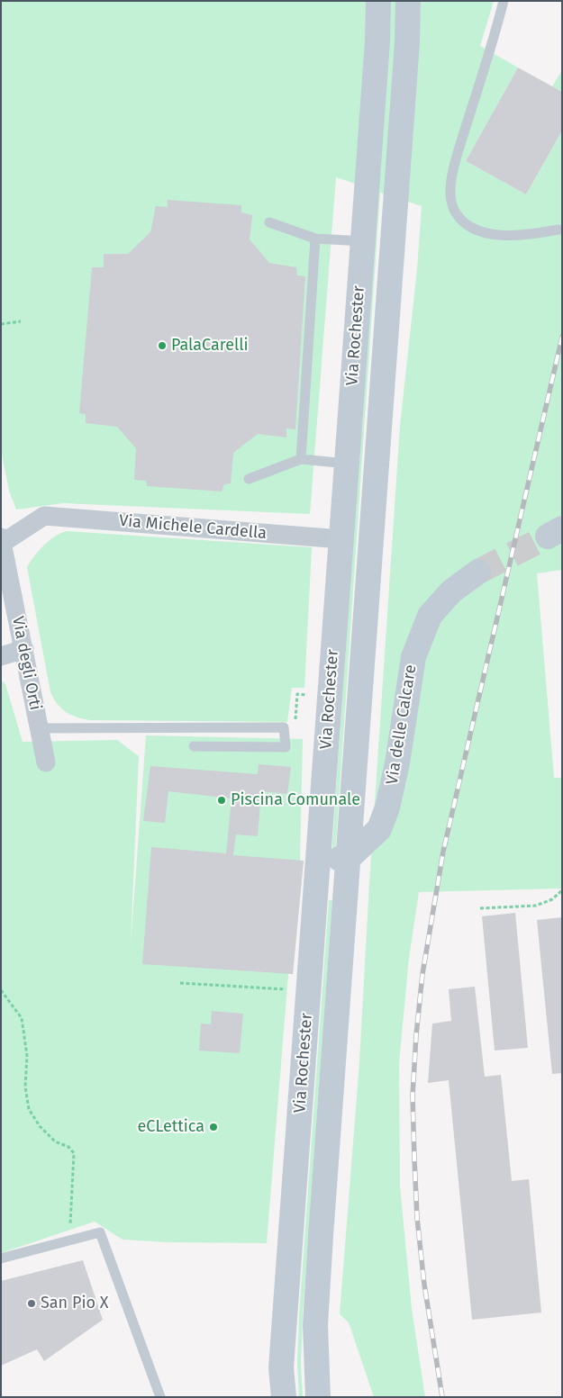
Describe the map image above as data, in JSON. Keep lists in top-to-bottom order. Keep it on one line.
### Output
{"streets":{"main road":["Via Rochester","Via delle Calcare"],"street":["Via Michele Cardella","Via degli Orti"]},"crossings":[["Via Rochester","Via Michele Cardella"],["Via Rochester","Via delle Calcare"],["Via Michele Cardella","Via degli Orti"]],"places":["PalaCarelli","Piscina Comunale","eCLettica","San Pio X"]}
